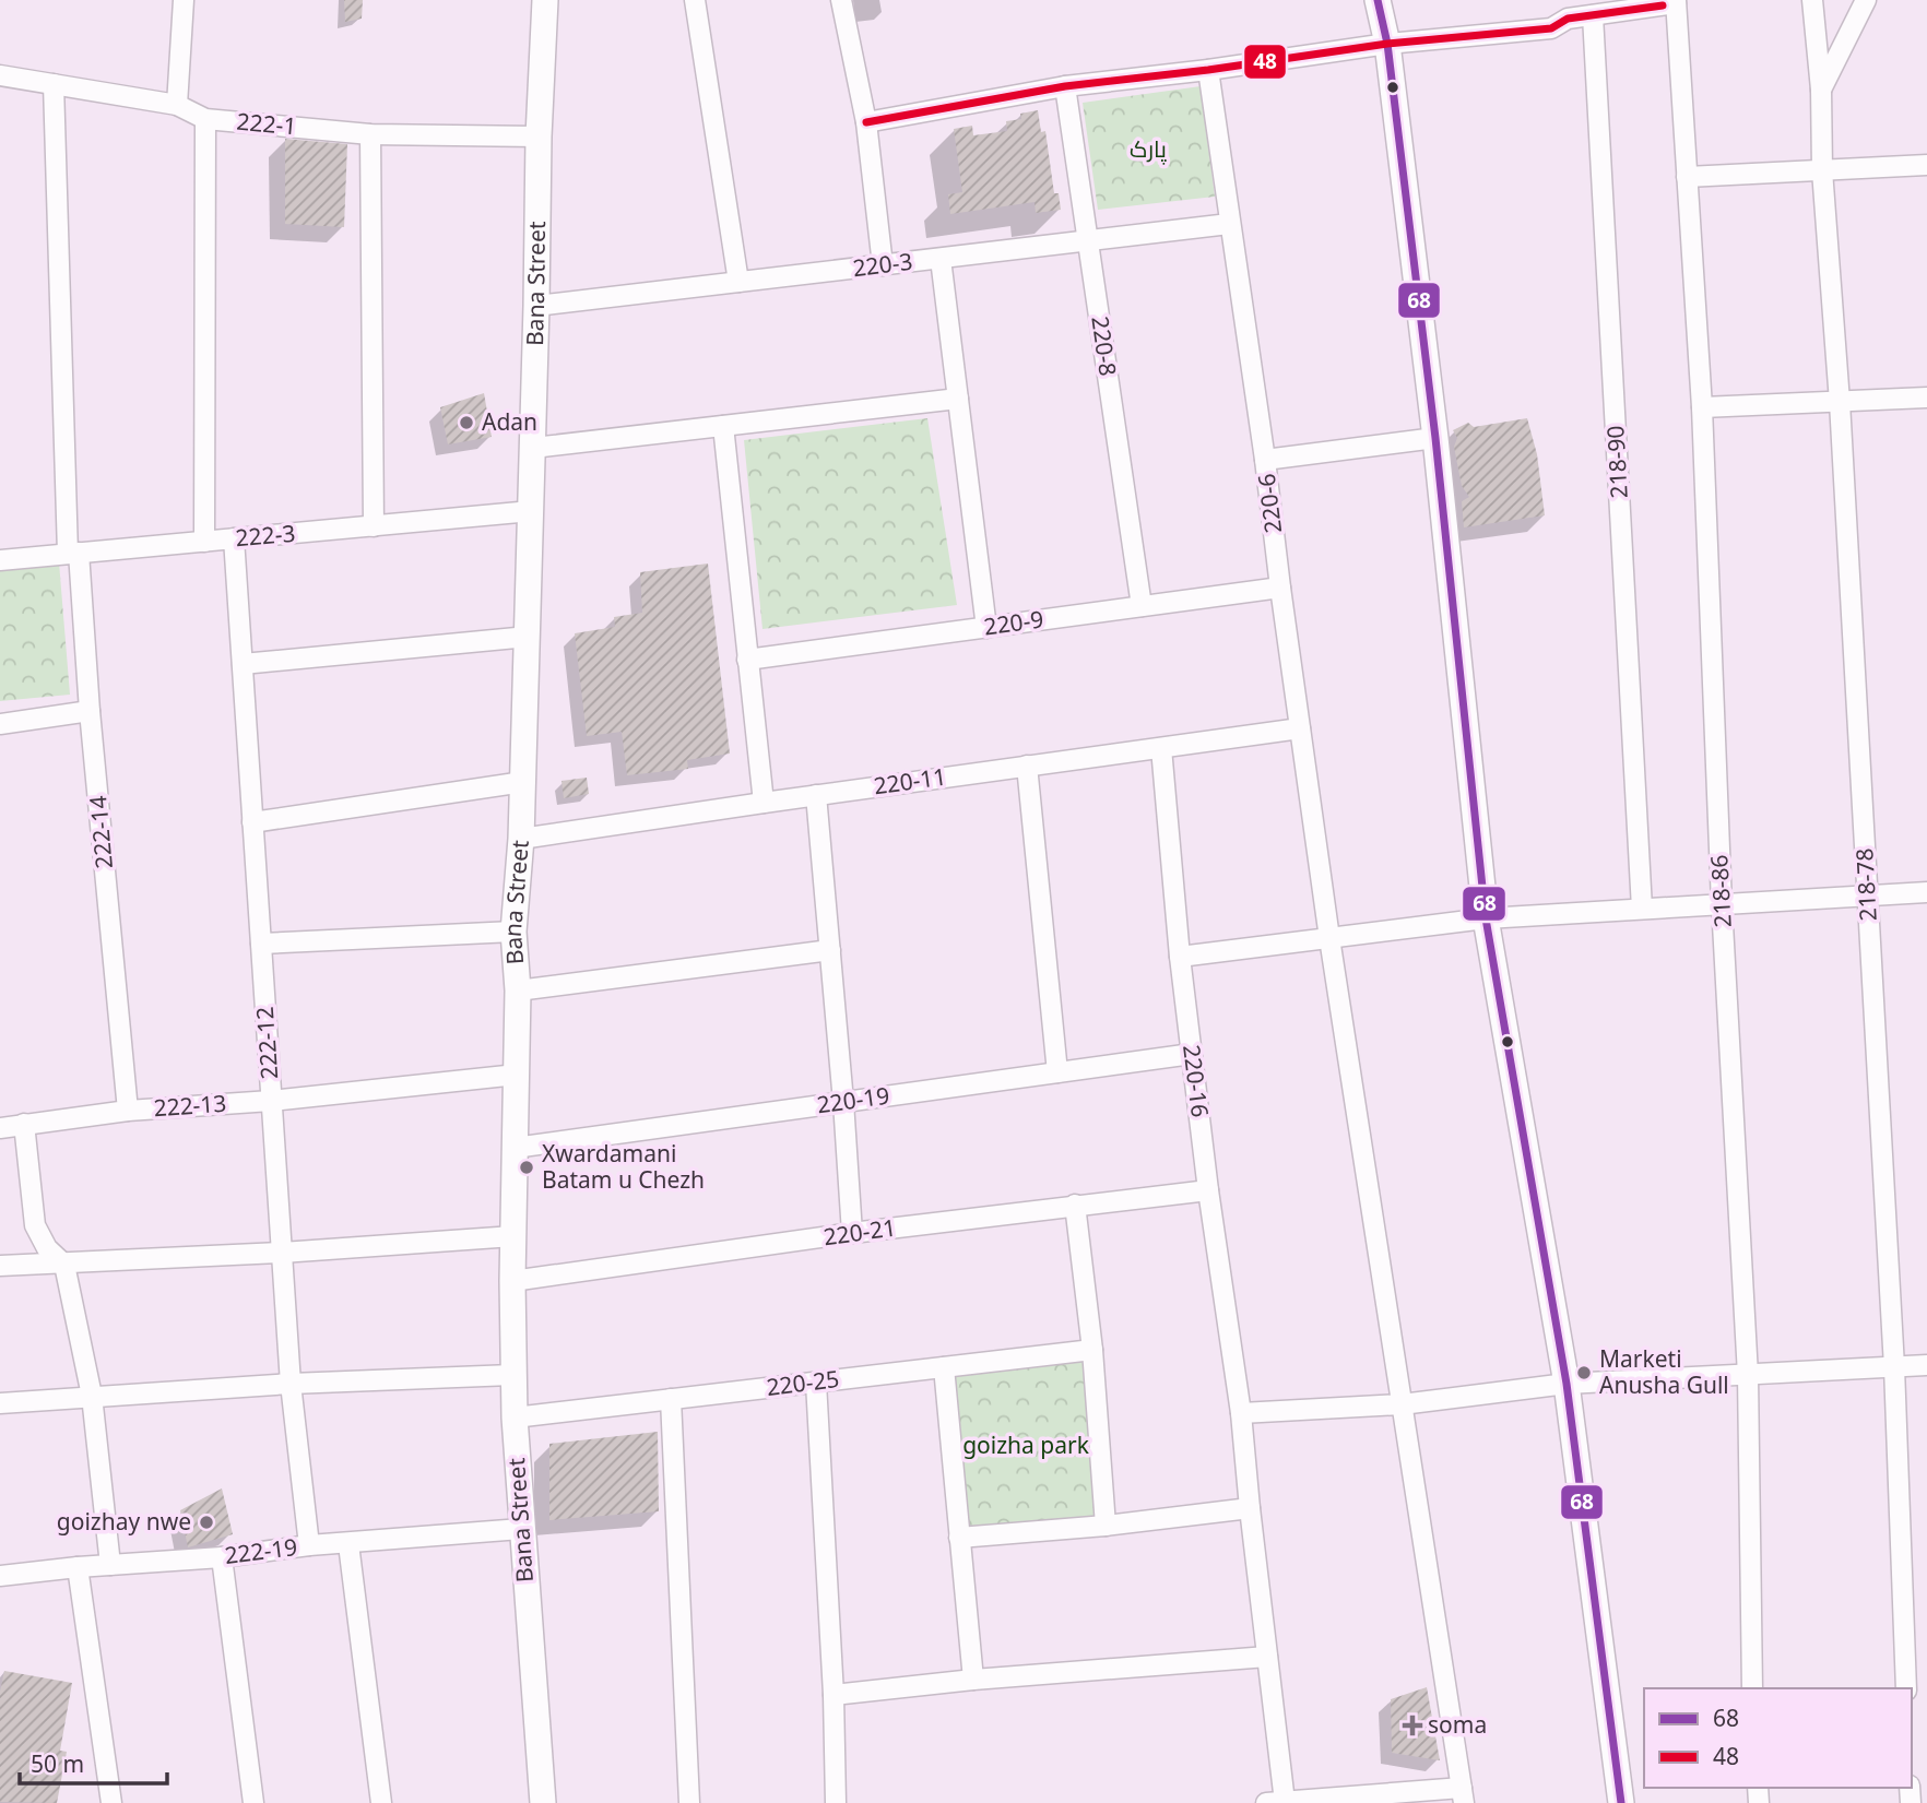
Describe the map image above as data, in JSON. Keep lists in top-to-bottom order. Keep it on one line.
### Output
{"streets":{"street":["222-1","220-3","Bana Street","220-8","218-90","220-6","222-3","220-9","220-11","222-14","218-78","218-86","222-12","220-16","220-19","222-13","220-21","220-25","222-19"]},"crossings":[["222-1","Bana Street"],["222-1","222-14"],["220-3","Bana Street"],["220-3","220-8"],["220-3","220-6"],["Bana Street","222-3"],["Bana Street","220-11"],["Bana Street","220-19"],["Bana Street","222-13"],["Bana Street","220-21"],["Bana Street","220-25"],["Bana Street","222-19"],["220-8","220-9"],["220-6","220-9"],["220-6","220-11"],["222-3","222-14"],["222-3","222-12"],["220-11","220-16"],["222-14","222-13"],["222-12","222-13"],["222-12","222-19"],["220-16","220-19"],["220-16","220-21"]],"parks":["پارک","goizha park"],"places":{"other":["Adan","Xwardamani Batam u Chezh","Marketi Anusha Gull","goizhay nwe"],"health":["soma"]},"lines":["transit line 68","transit line 48"],"legend":["68","48"],"scale_bar":"50 m"}
